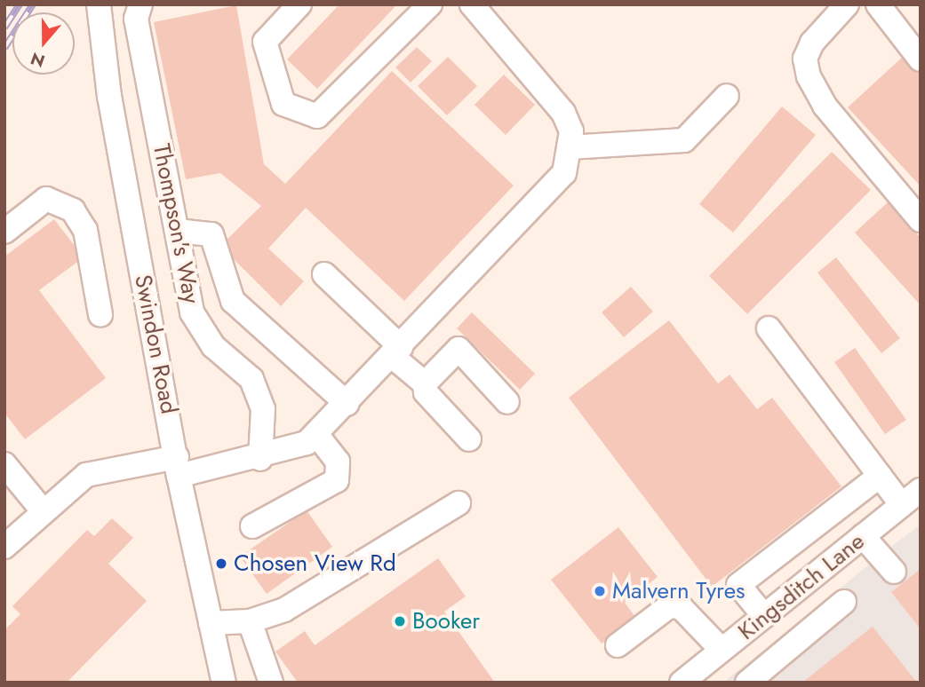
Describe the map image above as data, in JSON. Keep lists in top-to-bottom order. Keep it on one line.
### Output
{"streets":{"street":["Thompson's Way","Swindon Road","Kingsditch Lane"]},"places":["Chosen View Rd","Malvern Tyres","Booker"],"north":"bottom"}
